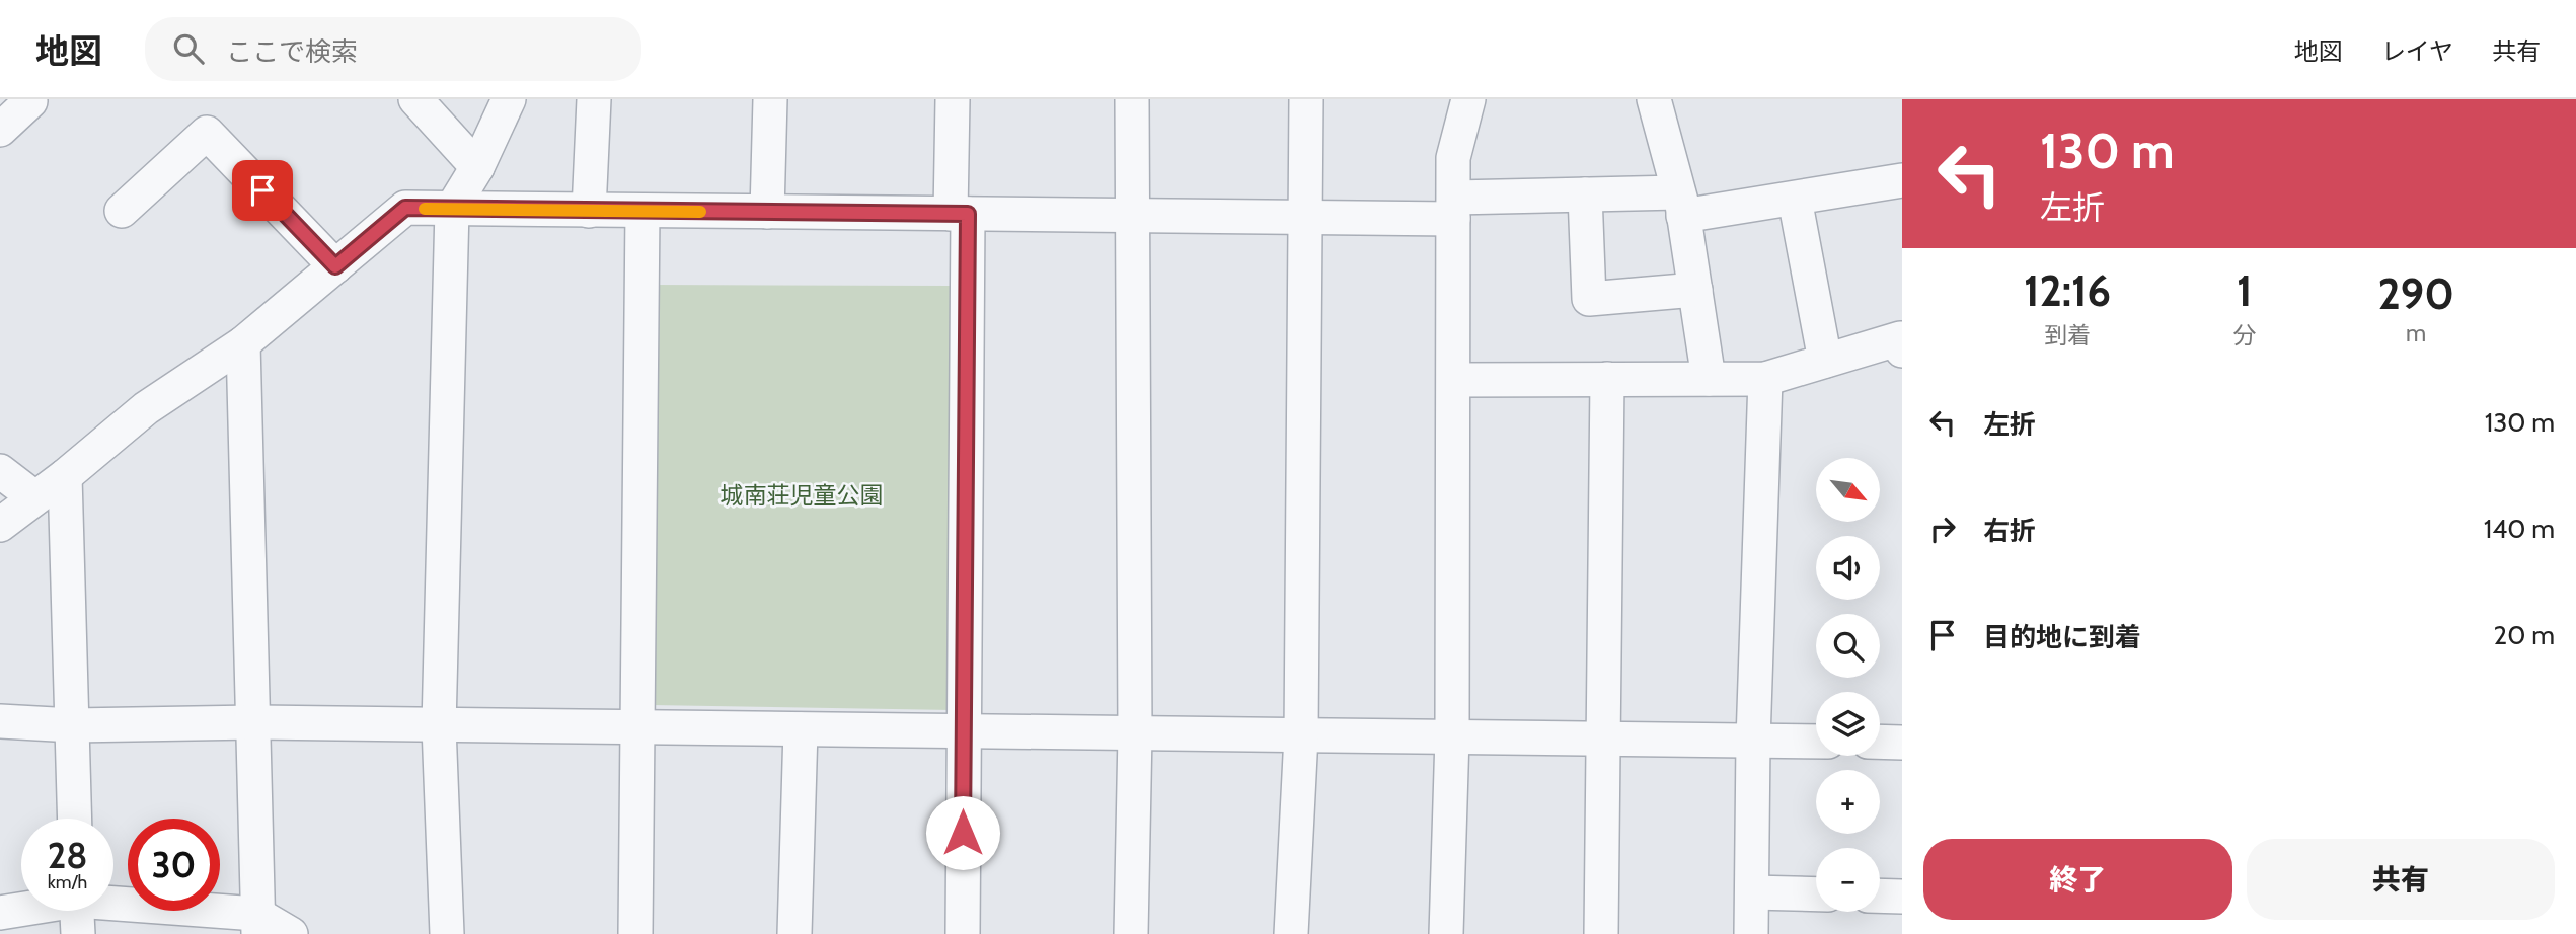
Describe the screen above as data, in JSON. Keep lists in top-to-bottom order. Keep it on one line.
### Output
{"parks":["城南荘児童公園"],"north":"bottom right","page":{"header":"地図","search":"ここで検索","nav":["地図","レイヤ","共有"],"turn":["130 m","左折"],"eta":["12:16","到着","1","分","290","m"],"list":[{"name":"左折","value":"130 m"},{"name":"右折","value":"140 m"},{"name":"目的地に到着","value":"20 m"}],"map_buttons":["+","−"],"speed":"28 km/h","limit":"30","buttons":["終了","共有"]}}
